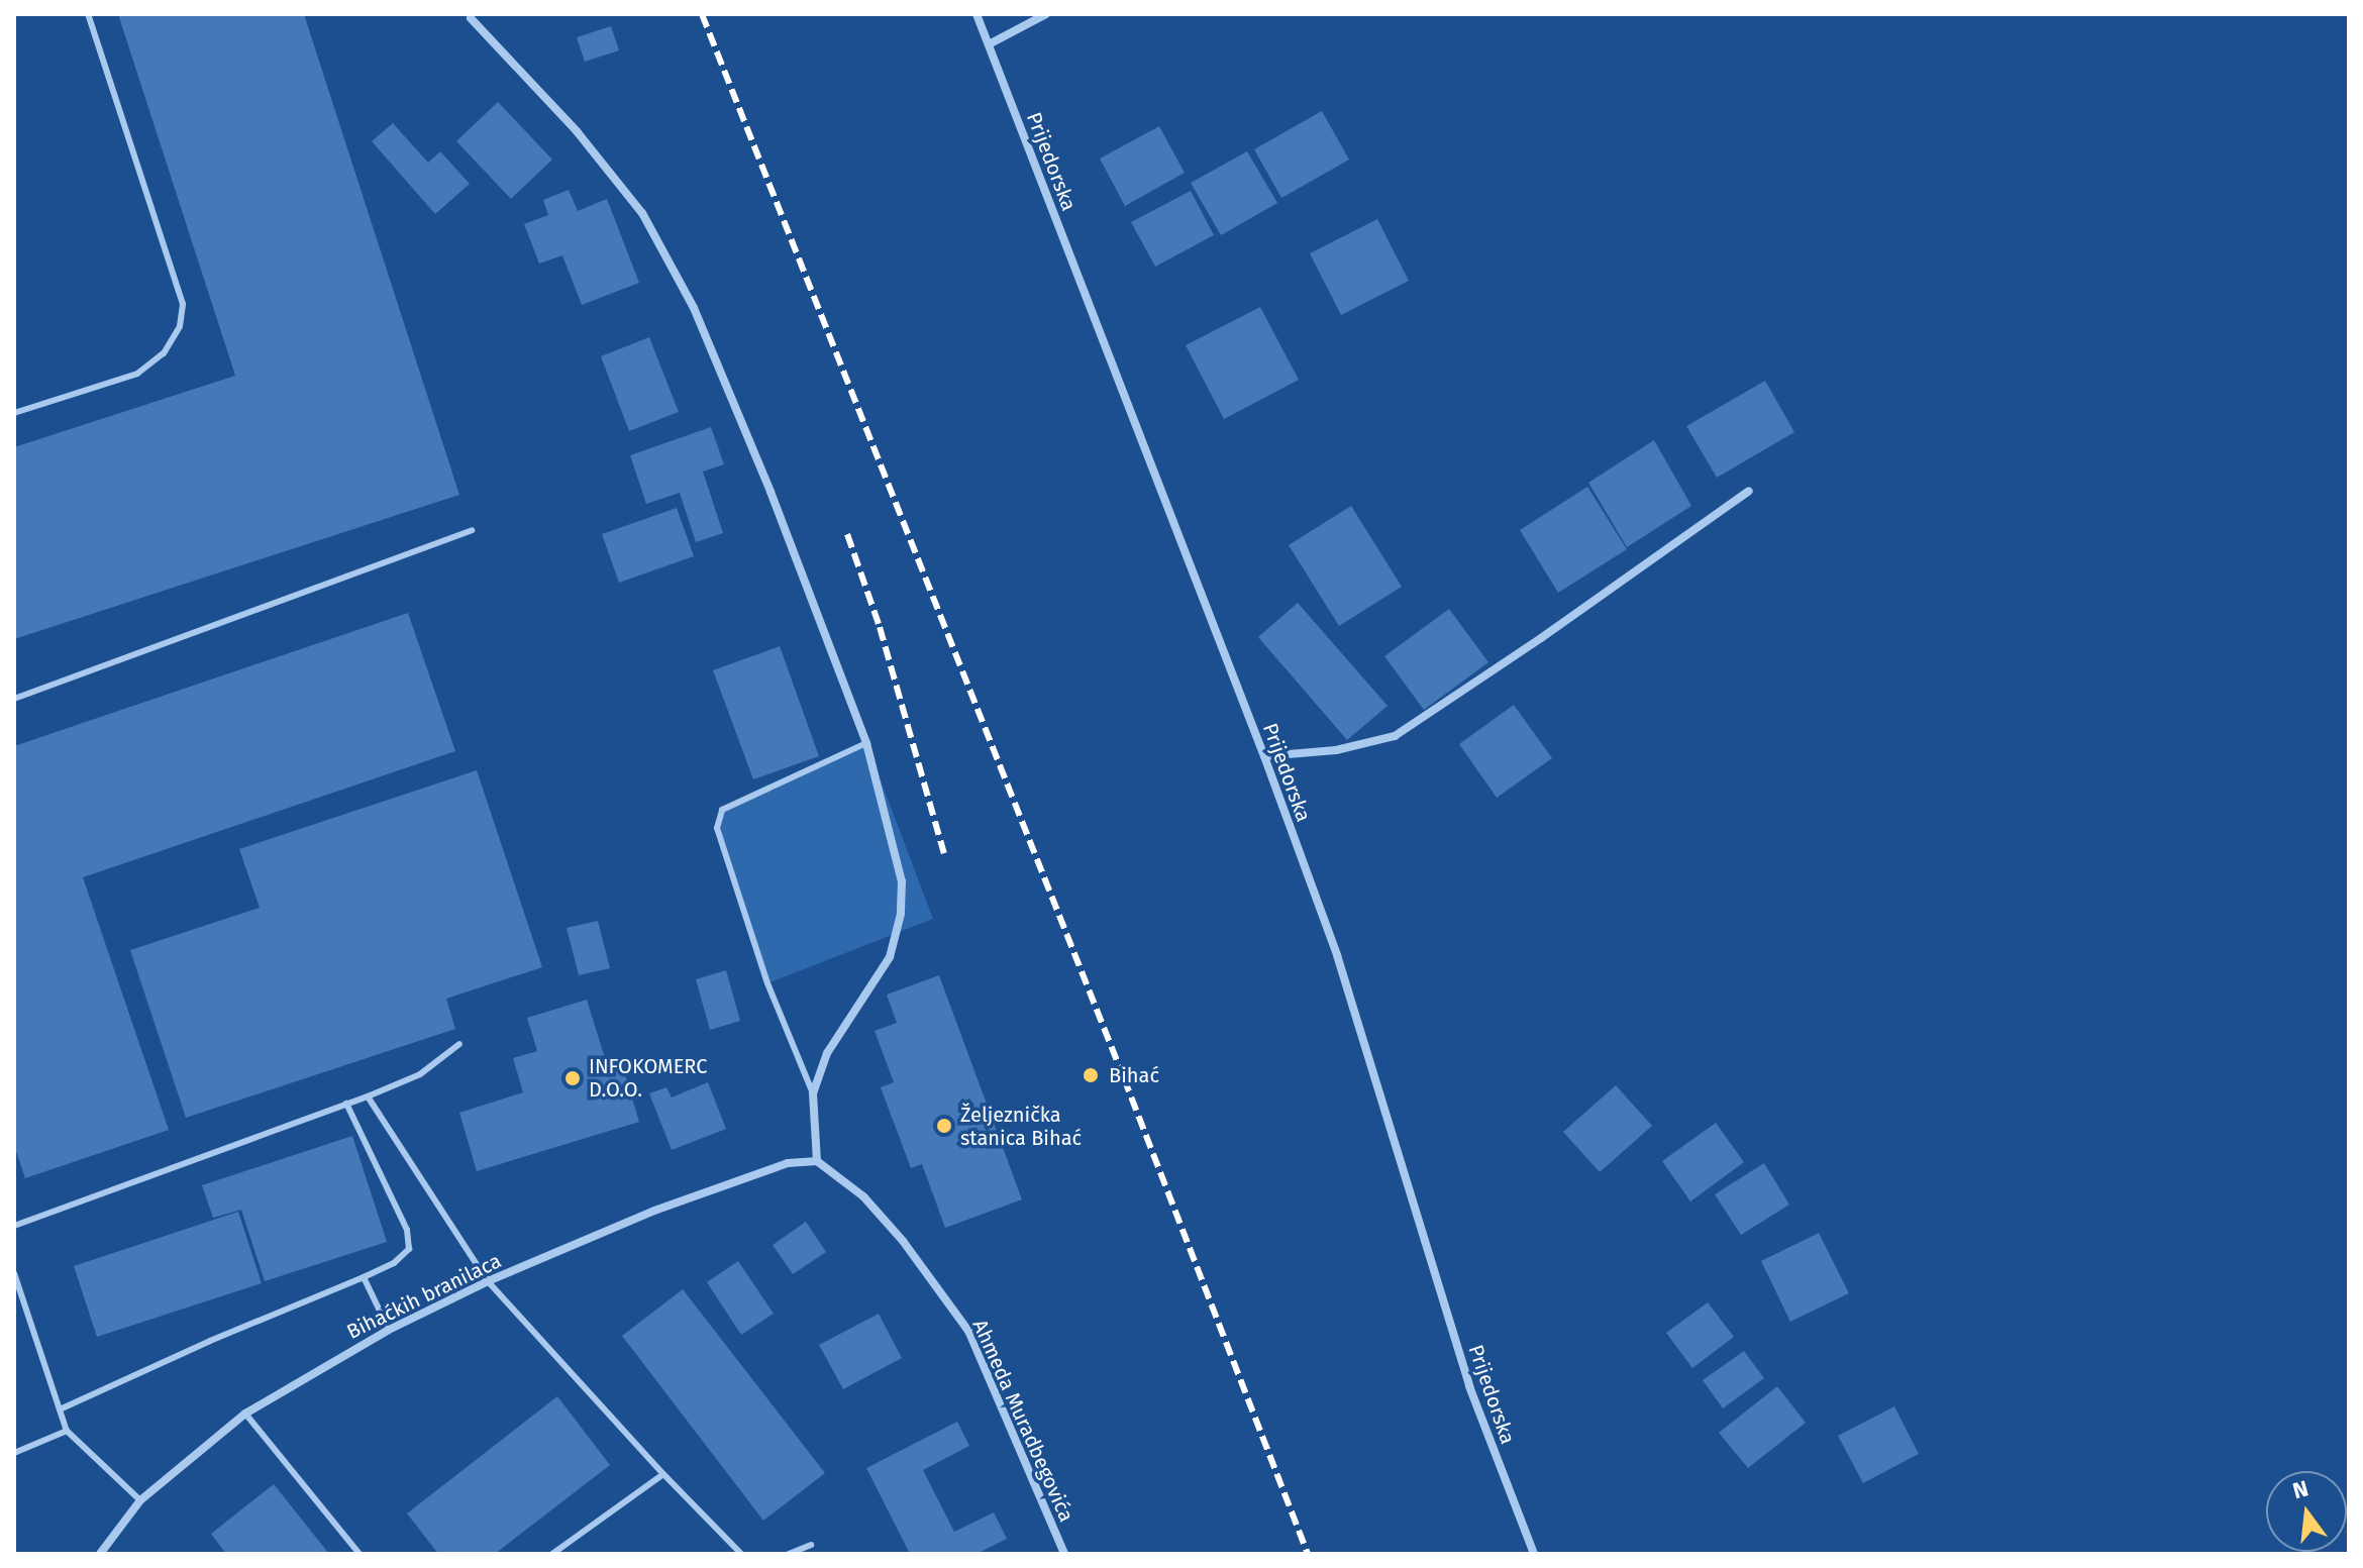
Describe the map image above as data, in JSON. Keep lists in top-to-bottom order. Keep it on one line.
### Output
{"streets":{"street":["Prijedorska","Bihaćkih branilaca","Ahmeda Muradbegovića"]},"crossings":[["Bihaćkih branilaca","Ahmeda Muradbegovića"]],"places":["Bihać","INFOKOMERC D.O.O.","Željeznička stanica Bihać"],"north":"top"}
